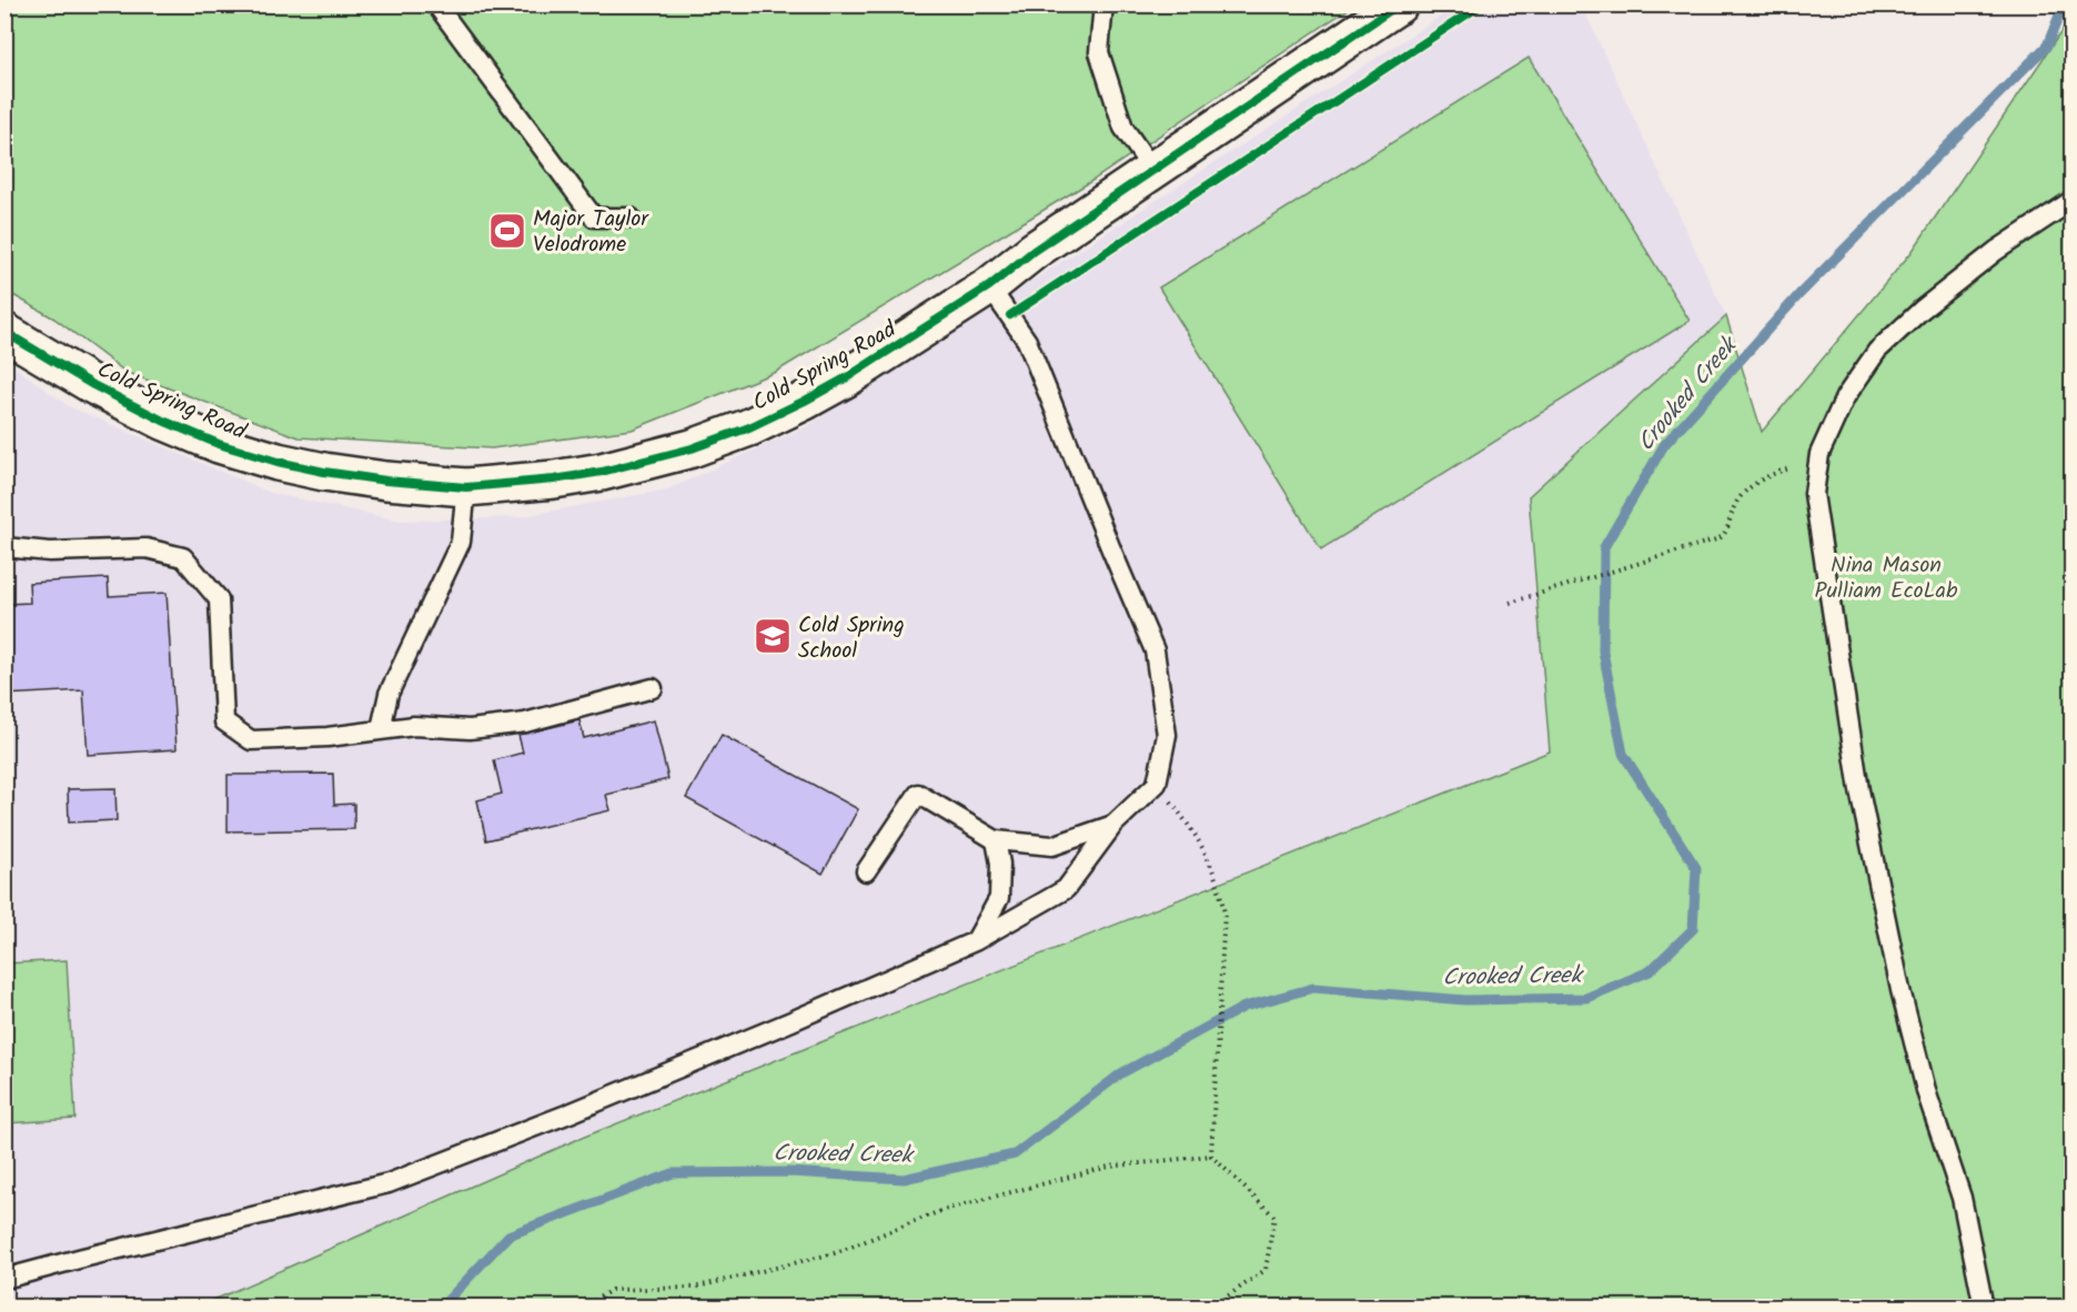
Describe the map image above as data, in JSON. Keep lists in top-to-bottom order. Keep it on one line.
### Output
{"streets":{"street":["Cold Spring Road"]},"water":["Crooked Creek"],"parks":["Nina Mason Pulliam EcoLab"],"places":{"sports":["Major Taylor Velodrome"],"school or university":["Cold Spring School"]}}
